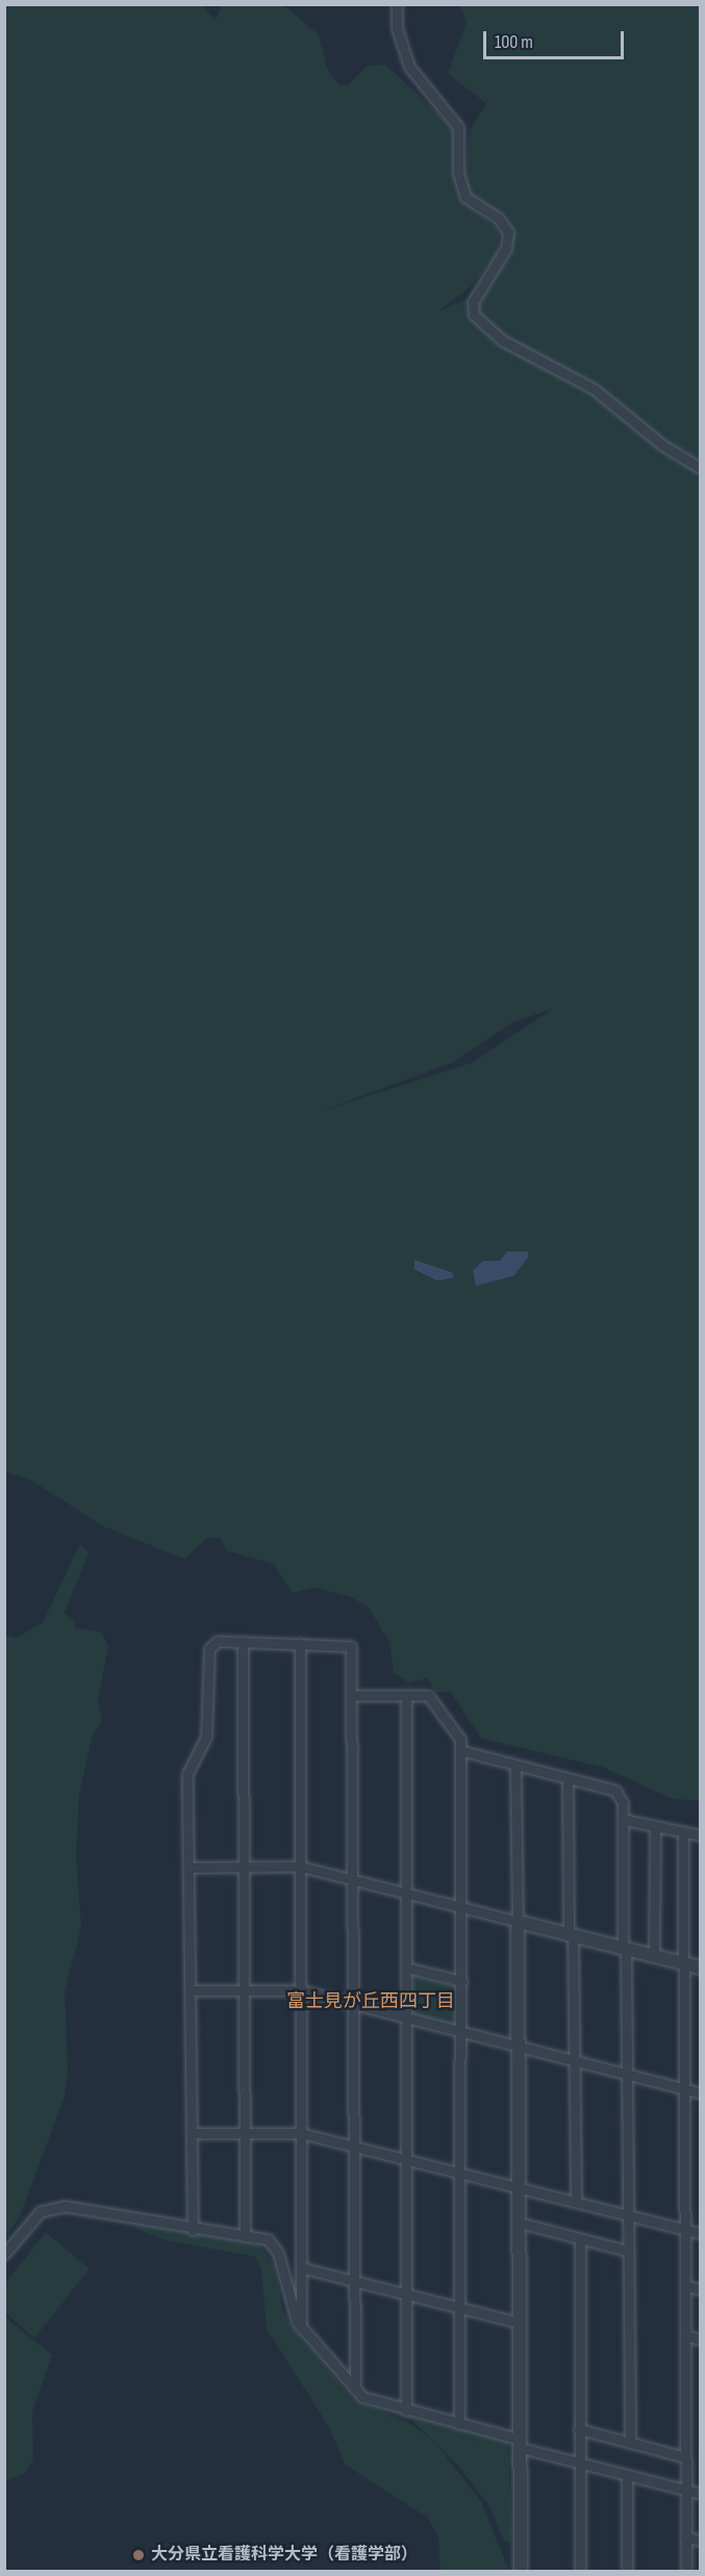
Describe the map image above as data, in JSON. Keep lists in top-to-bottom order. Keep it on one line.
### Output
{"districts":["富士見が丘西四丁目"],"places":["大分県立看護科学大学（看護学部）"],"scale_bar":"100 m"}
